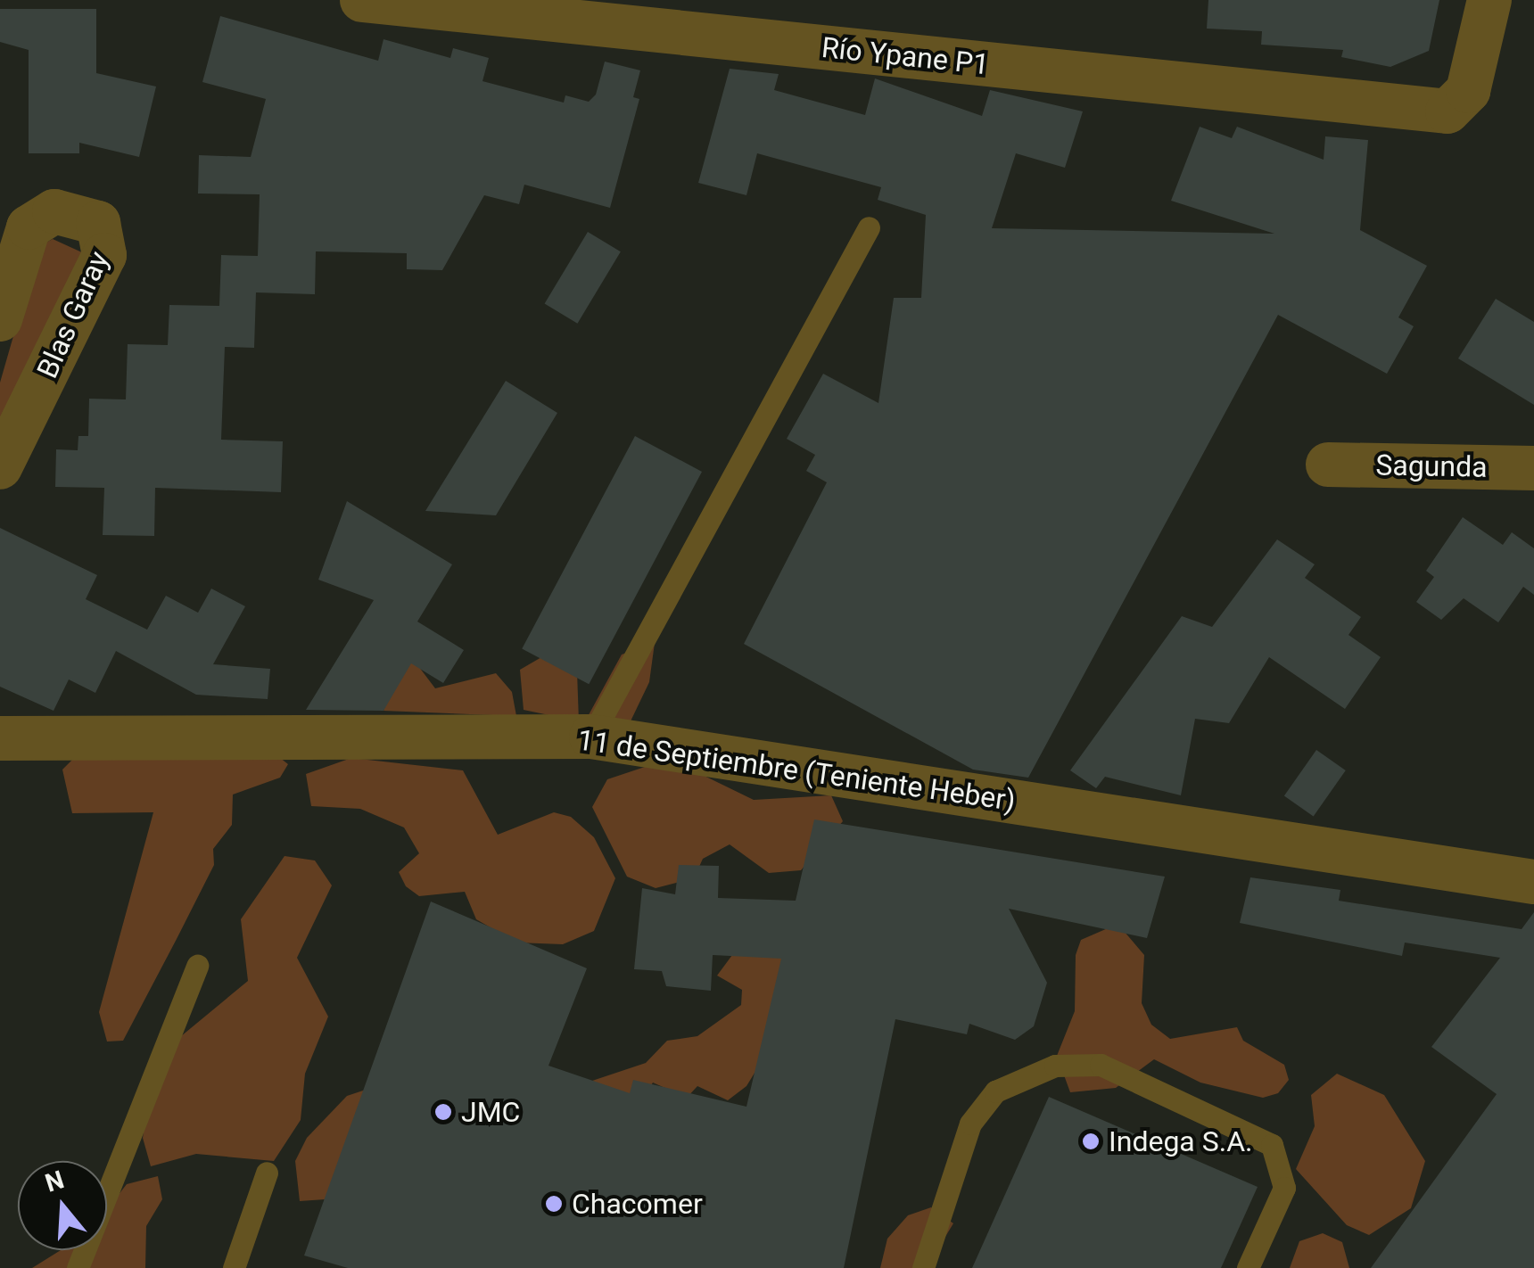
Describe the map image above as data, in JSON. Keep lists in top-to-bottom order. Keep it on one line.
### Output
{"streets":{"street":["Río Ypane P1","Blas Garay","Sagunda","11 de Septiembre (Teniente Heber)"]},"places":["JMC","Indega S.A.","Chacomer"],"north":"top"}
